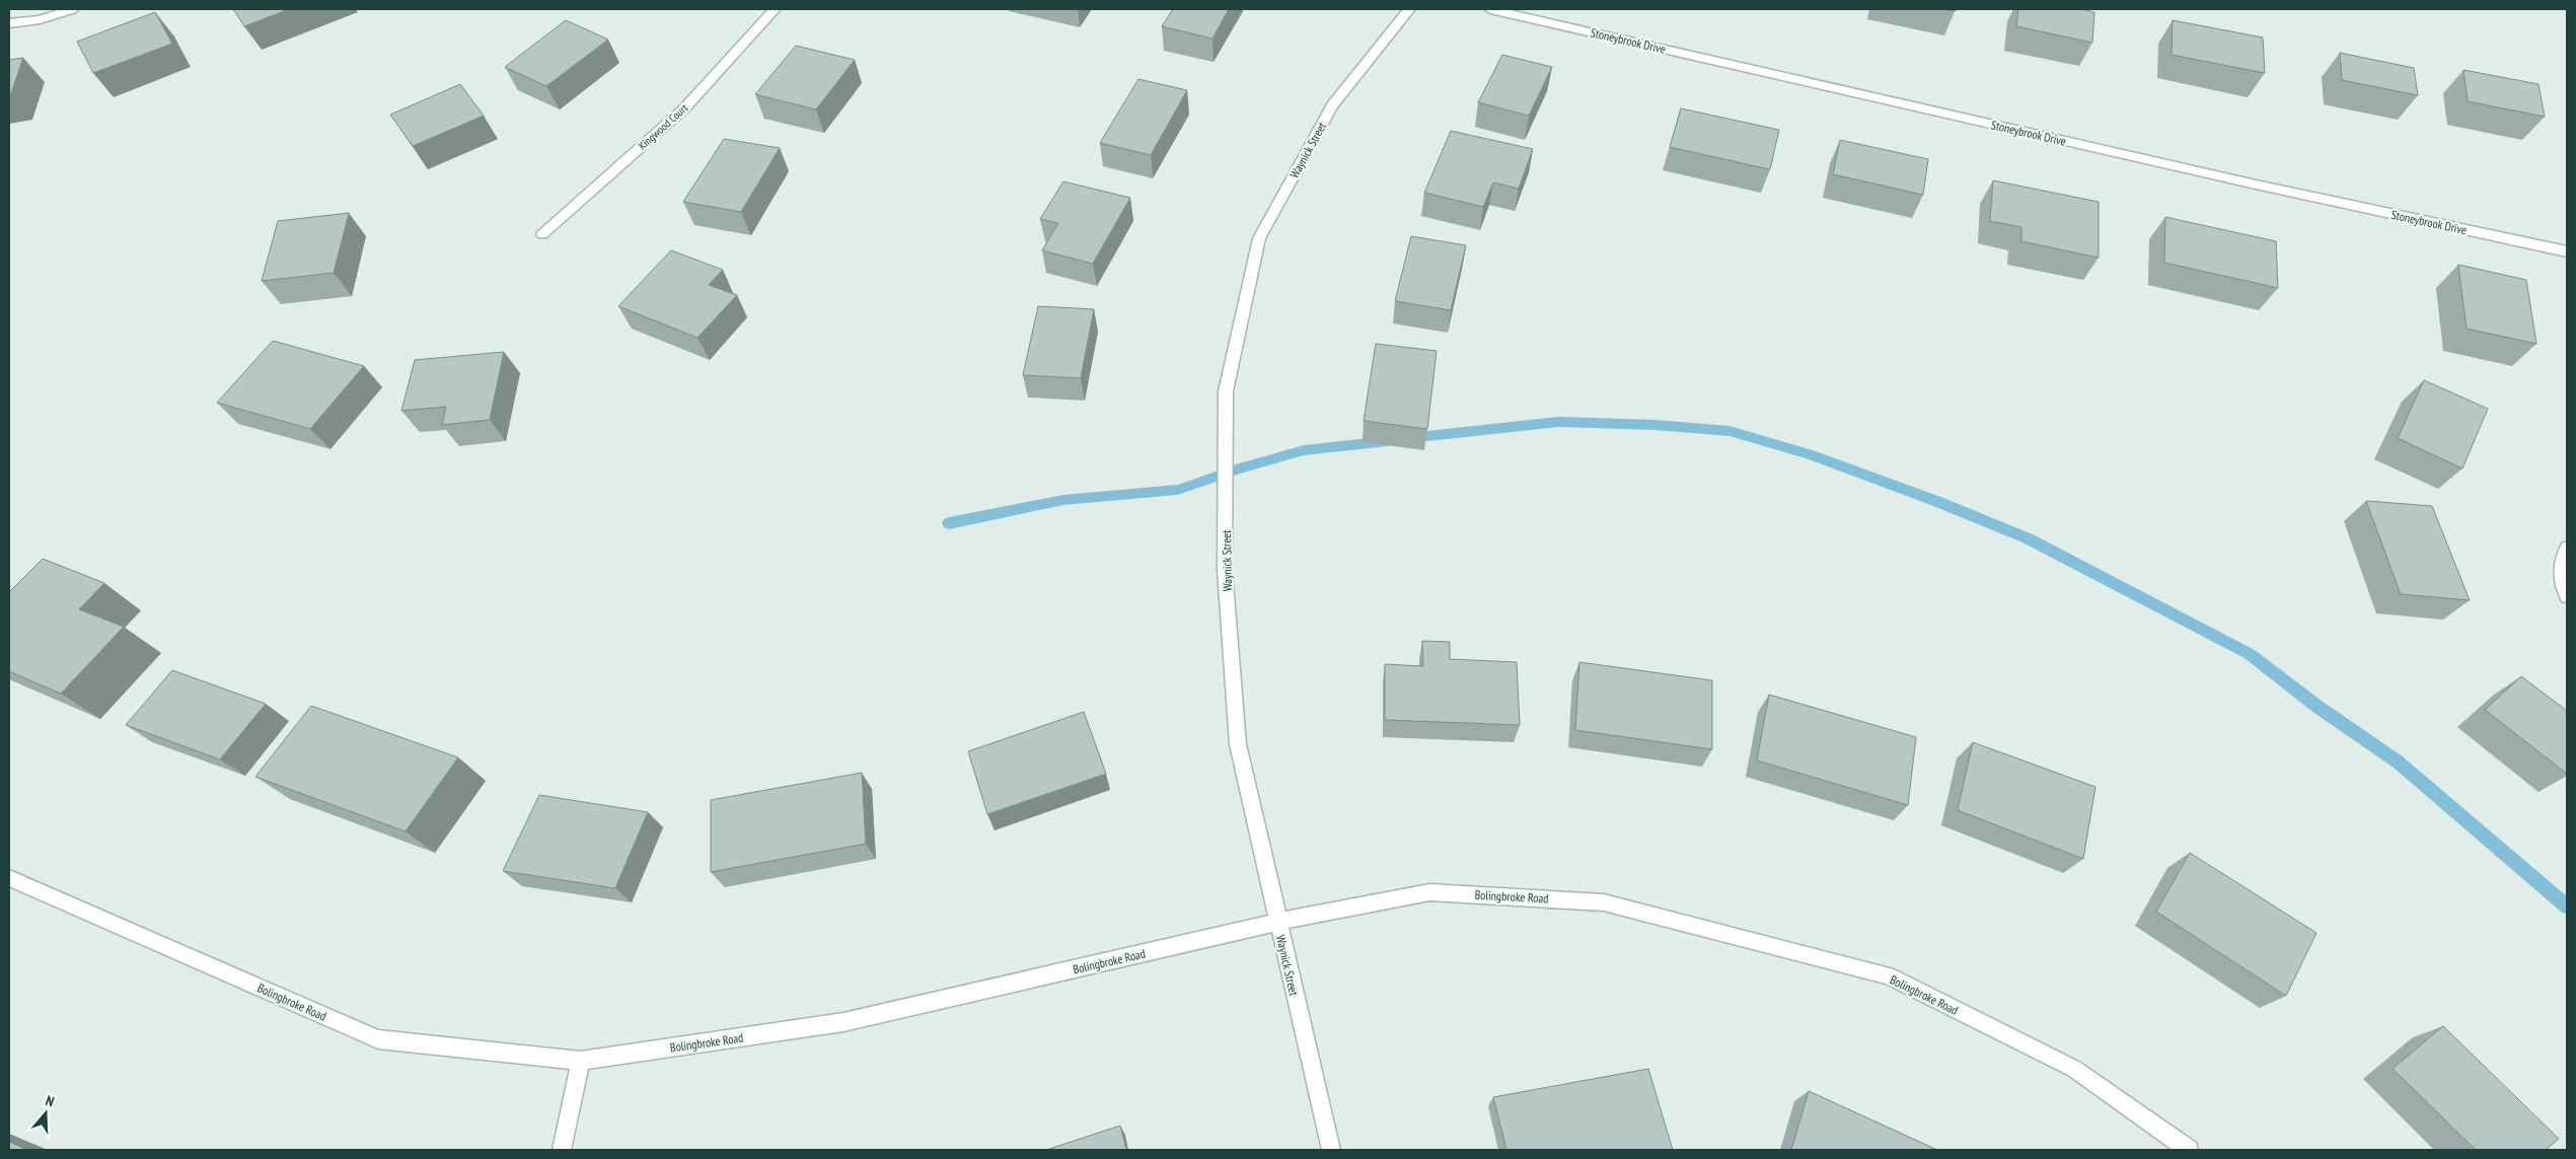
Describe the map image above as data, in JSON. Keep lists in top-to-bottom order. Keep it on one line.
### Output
{"streets":{"street":["Stoneybrook Drive","Kingwood Court","Waynick Street","Bolingbroke Road"]},"crossings":[["Waynick Street","Bolingbroke Road"]],"north":"top"}
